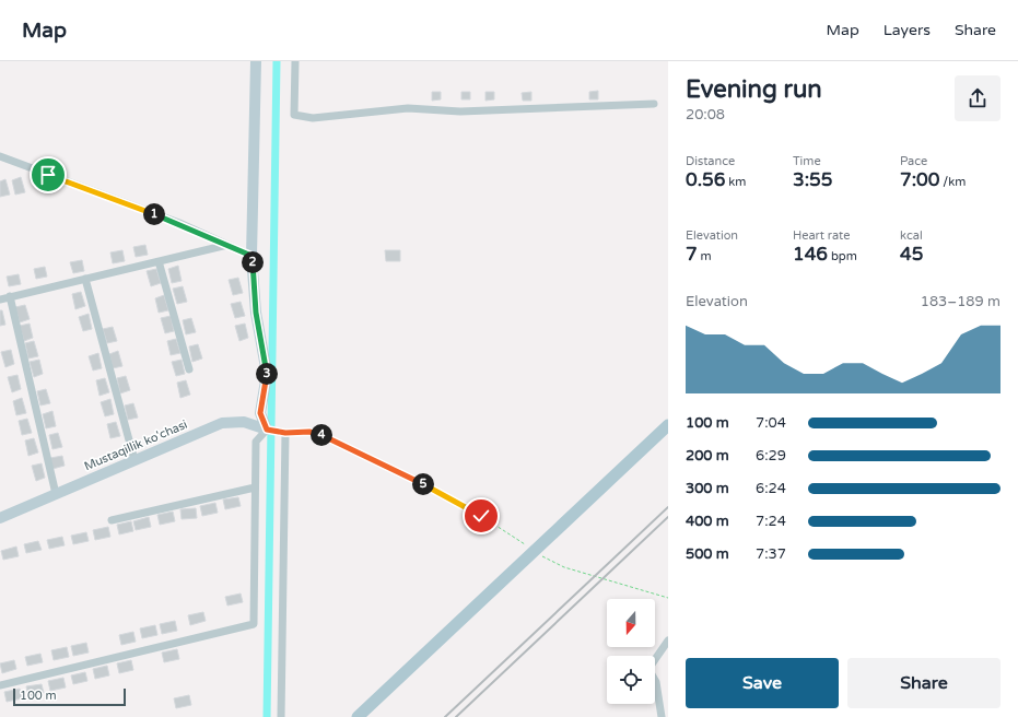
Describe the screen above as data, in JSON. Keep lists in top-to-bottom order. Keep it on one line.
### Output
{"streets":{"street":["Mustaqillik ko'chasi"]},"scale_bar":"100 m","north":"bottom","page":{"header":"Map","nav":["Map","Layers","Share"],"heading":["Evening run","20:08"],"stats":[["Distance","0.56 km"],["Time","3:55"],["Pace","7:00 /km"],["Elevation","7 m"],["Heart rate","146 bpm"],["kcal","45"]],"pins":["1","2","3","4","5"],"chart":["Elevation","183–189 m"],"list":[{"name":"100 m","note":"7:04"},{"name":"200 m","note":"6:29"},{"name":"300 m","note":"6:24"},{"name":"400 m","note":"7:24"},{"name":"500 m","note":"7:37"}],"buttons":["Save","Share"],"scale":"100 m"}}
